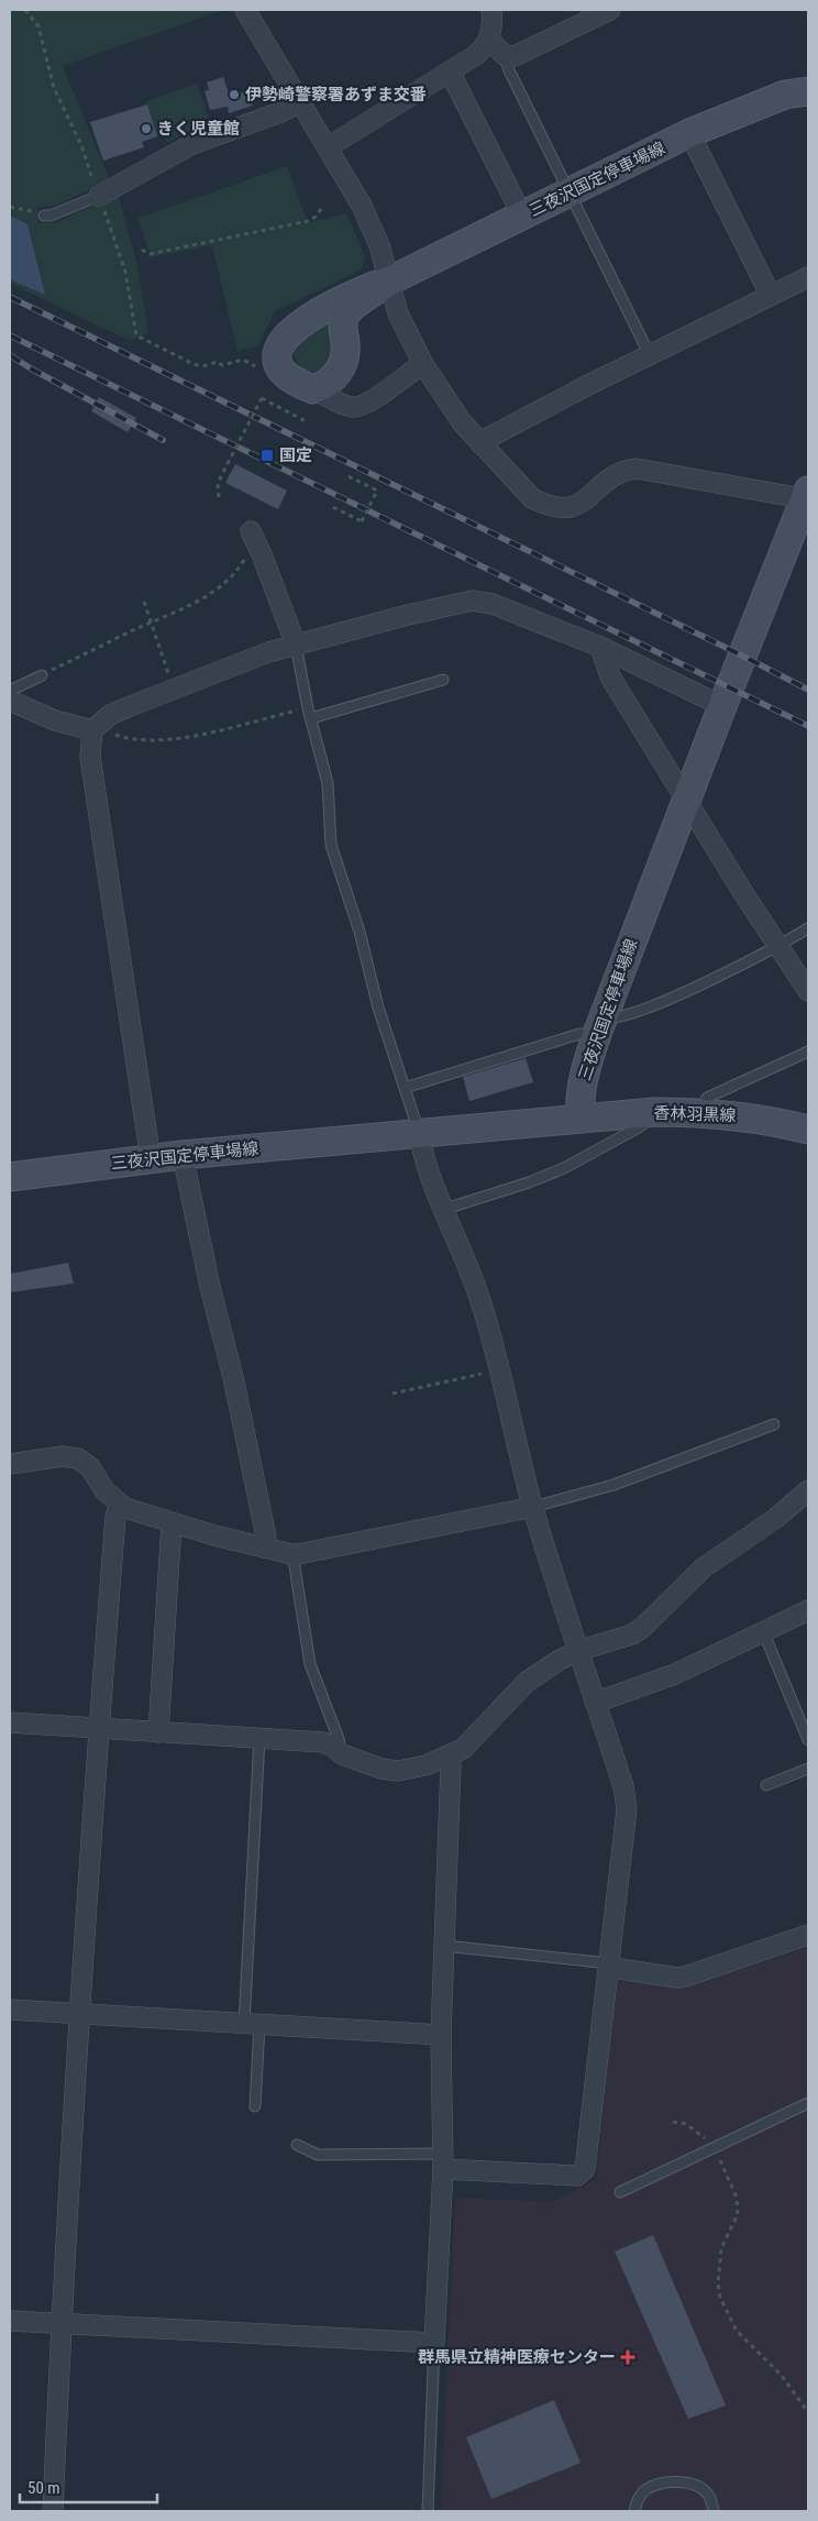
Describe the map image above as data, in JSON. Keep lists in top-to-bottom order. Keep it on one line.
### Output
{"streets":{"main road":["三夜沢国定停車場線","香林羽黒線"]},"crossings":[["三夜沢国定停車場線","香林羽黒線"]],"places":{"other":["伊勢崎警察署あずま交番","きく児童館"],"transit":["国定"],"health":["群馬県立精神医療センター"]},"scale_bar":"50 m"}
